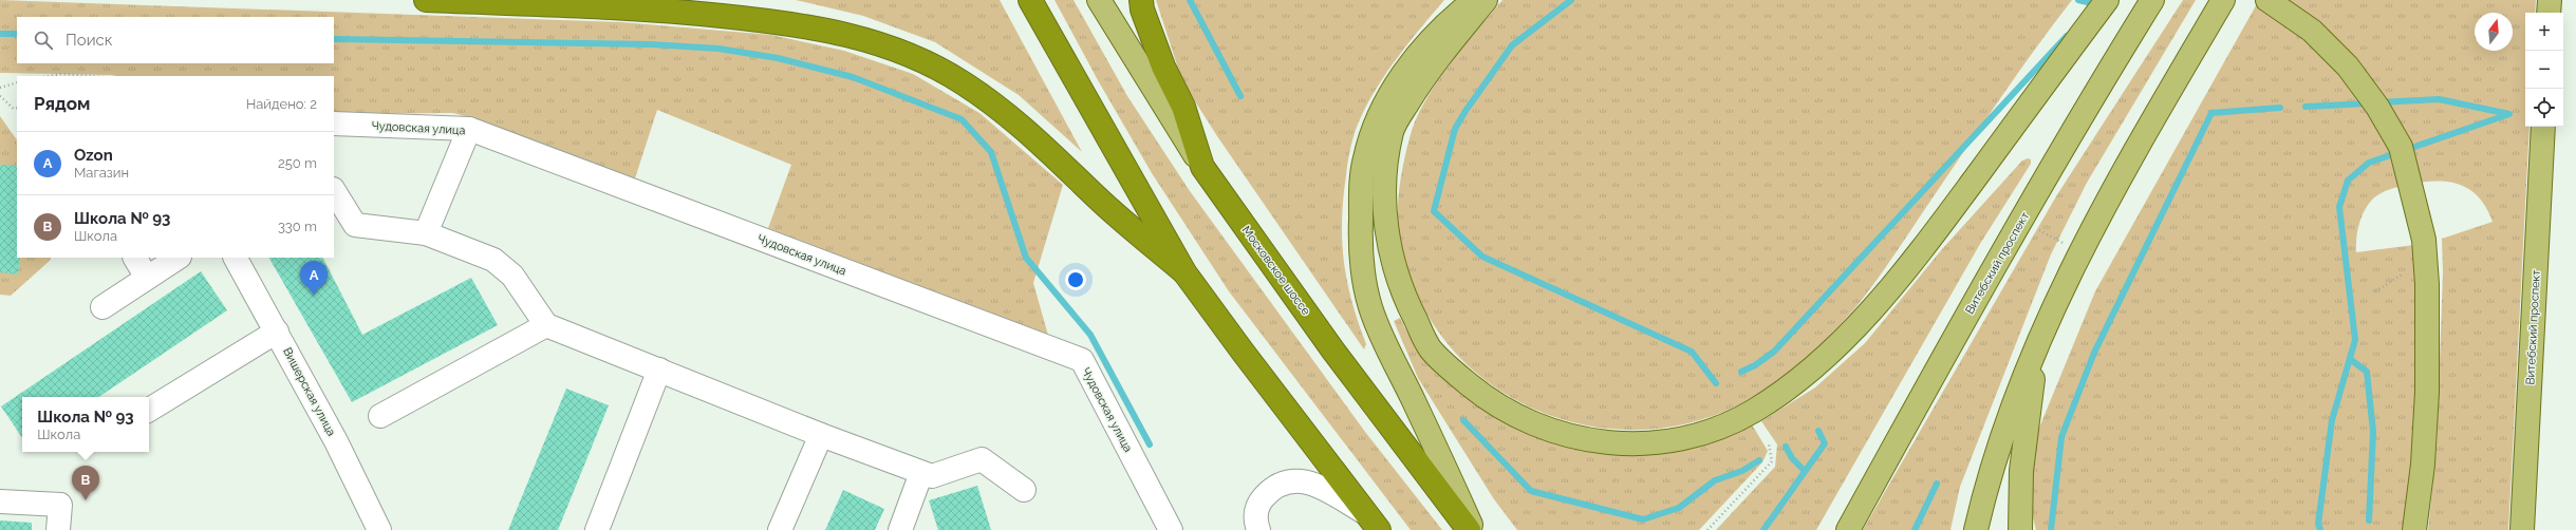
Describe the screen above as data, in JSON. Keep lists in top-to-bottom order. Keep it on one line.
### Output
{"streets":{"highway":["Московское шоссе"],"main road":["Витебский проспект"],"street":["Чудовская улица","Вишерская улица"]},"north":"top","page":{"map_buttons":["+","−"],"search":"Поиск","heading":["Рядом","Найдено: 2"],"list":[{"mark":"A","name":"Ozon","note":"Магазин","value":"250 m"},{"mark":"B","name":"Школа № 93","note":"Школа","value":"330 m"}],"pins":["A","B"],"popup":["Школа № 93","Школа"]}}
